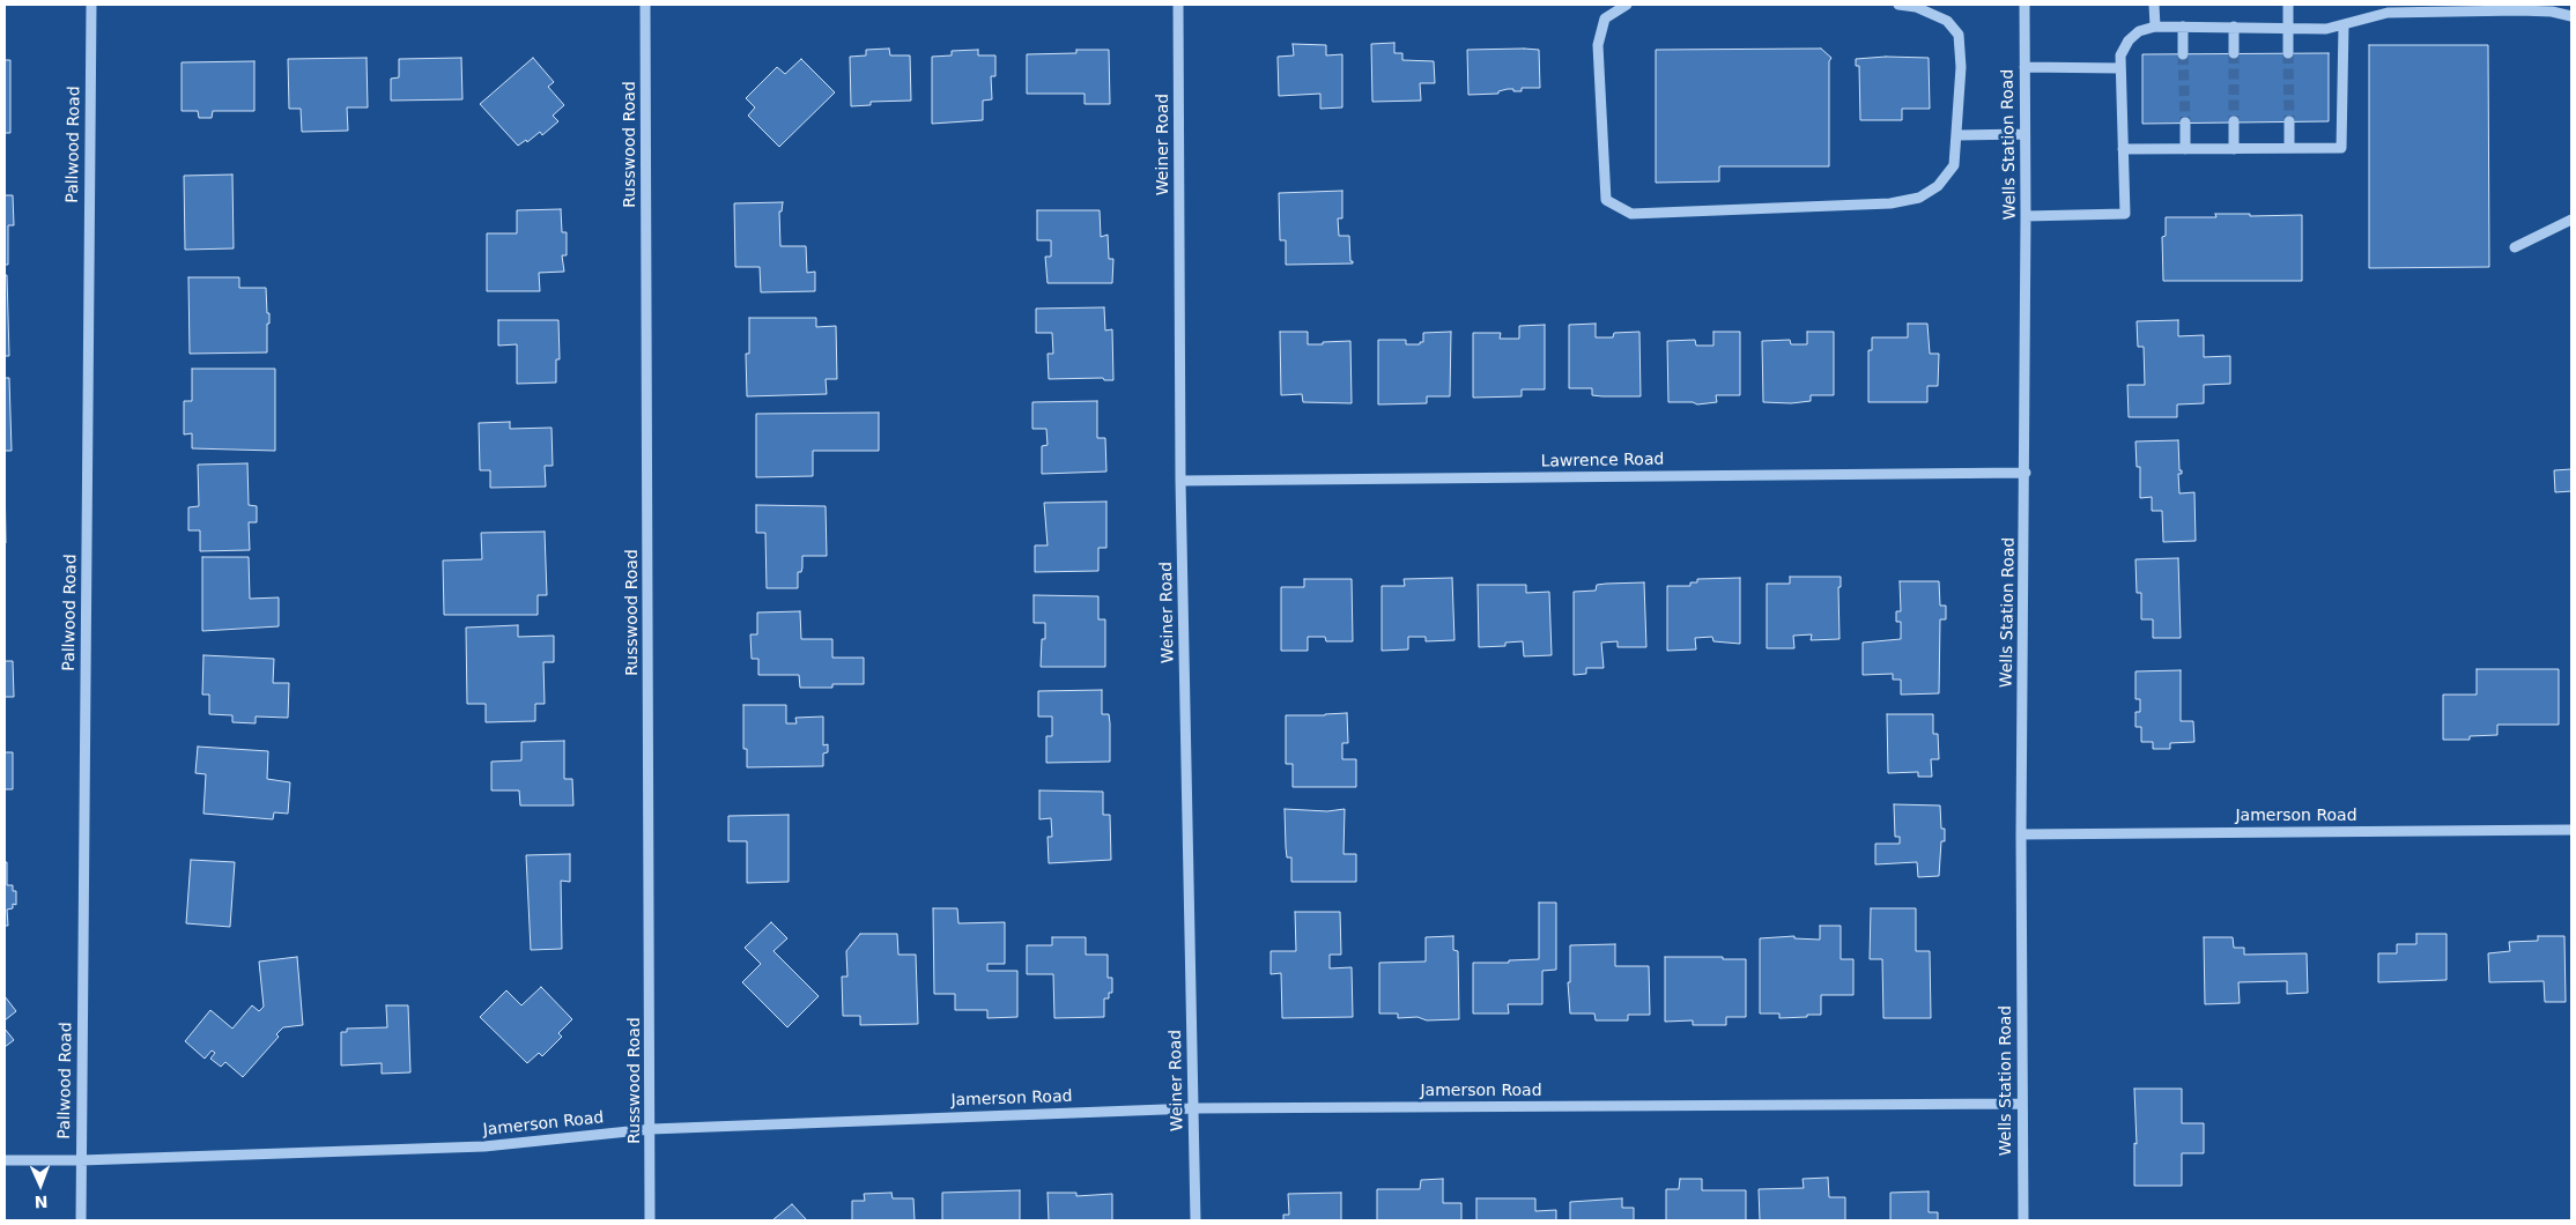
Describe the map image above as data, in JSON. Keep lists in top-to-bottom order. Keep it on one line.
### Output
{"streets":{"street":["Pallwood Road","Russwood Road","Weiner Road","Wells Station Road","Lawrence Road","Jamerson Road"]},"crossings":[["Pallwood Road","Jamerson Road"],["Russwood Road","Jamerson Road"],["Weiner Road","Lawrence Road"],["Weiner Road","Jamerson Road"],["Wells Station Road","Lawrence Road"],["Wells Station Road","Jamerson Road"]],"north":"bottom"}
